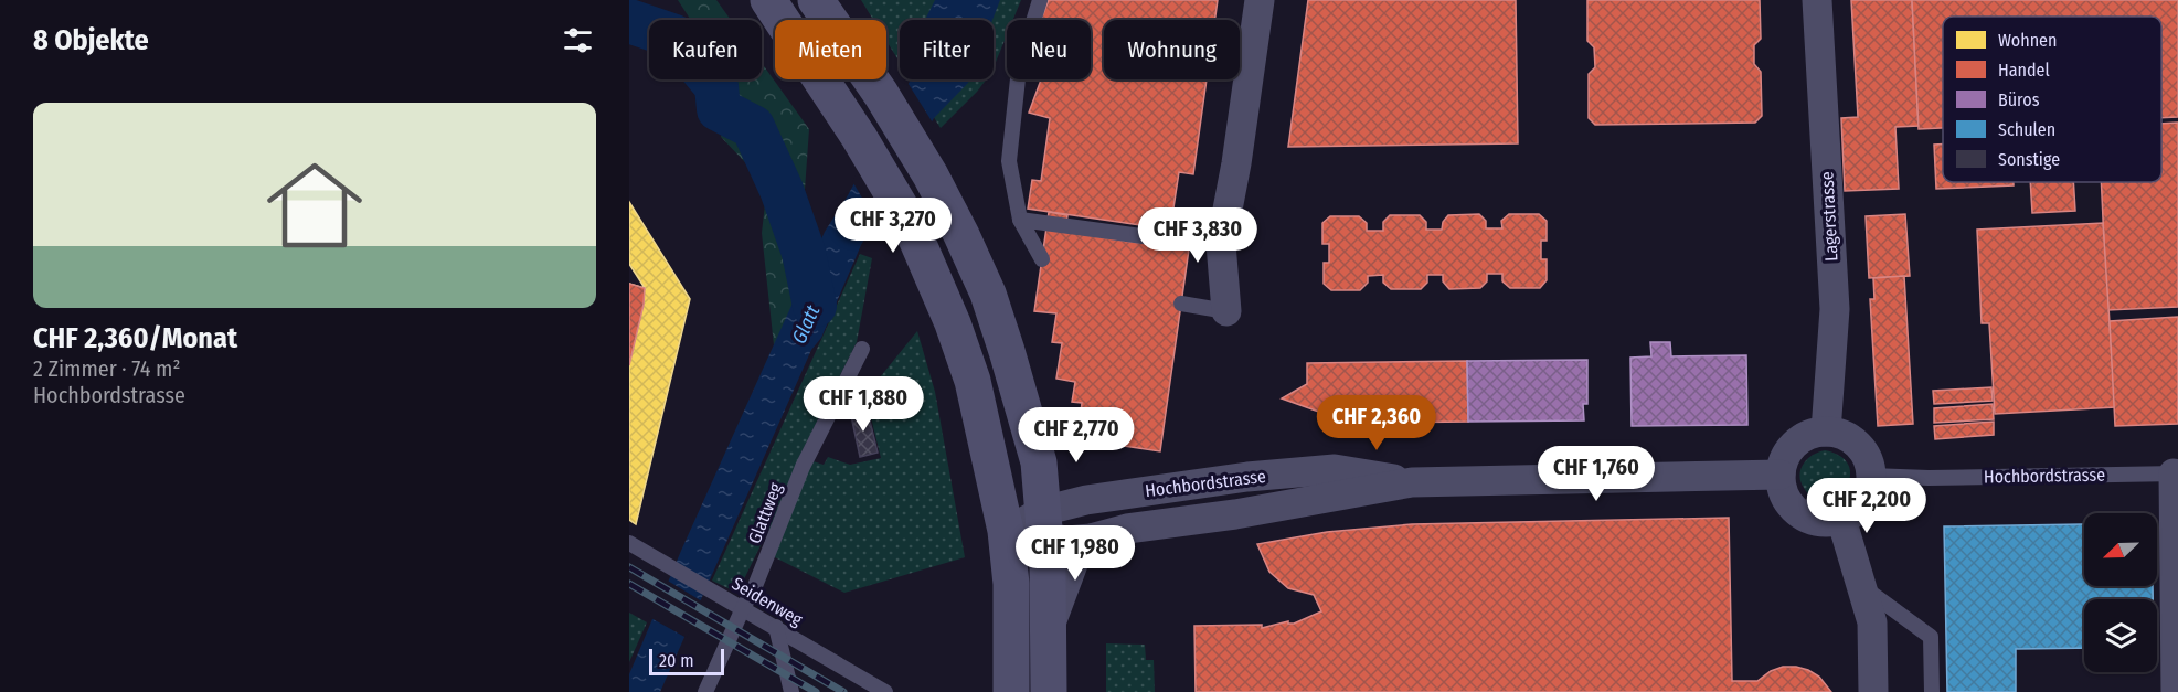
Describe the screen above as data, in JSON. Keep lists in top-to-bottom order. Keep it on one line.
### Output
{"streets":{"street":["Lagerstrasse","Hochbordstrasse"],"lane":["Glattweg","Seidenweg"]},"crossings":[["Lagerstrasse","Hochbordstrasse"],["Glattweg","Seidenweg"]],"water":["Glatt"],"legend":["Wohnen","Handel","Büros","Schulen","Sonstige"],"scale_bar":"20 m","north":"bottom left","page":{"heading":"8 Objekte","chip":["Kaufen","Mieten","Filter","Neu","Wohnung"],"list":[{"name":"CHF 2,360/Monat","note":"2 Zimmer · 74 m² · Hochbordstrasse"}],"price":["CHF 3,270","CHF 3,830","CHF 1,880","CHF 2,360","CHF 2,770","CHF 1,760","CHF 2,200","CHF 1,980"],"scale":"20 m"}}
